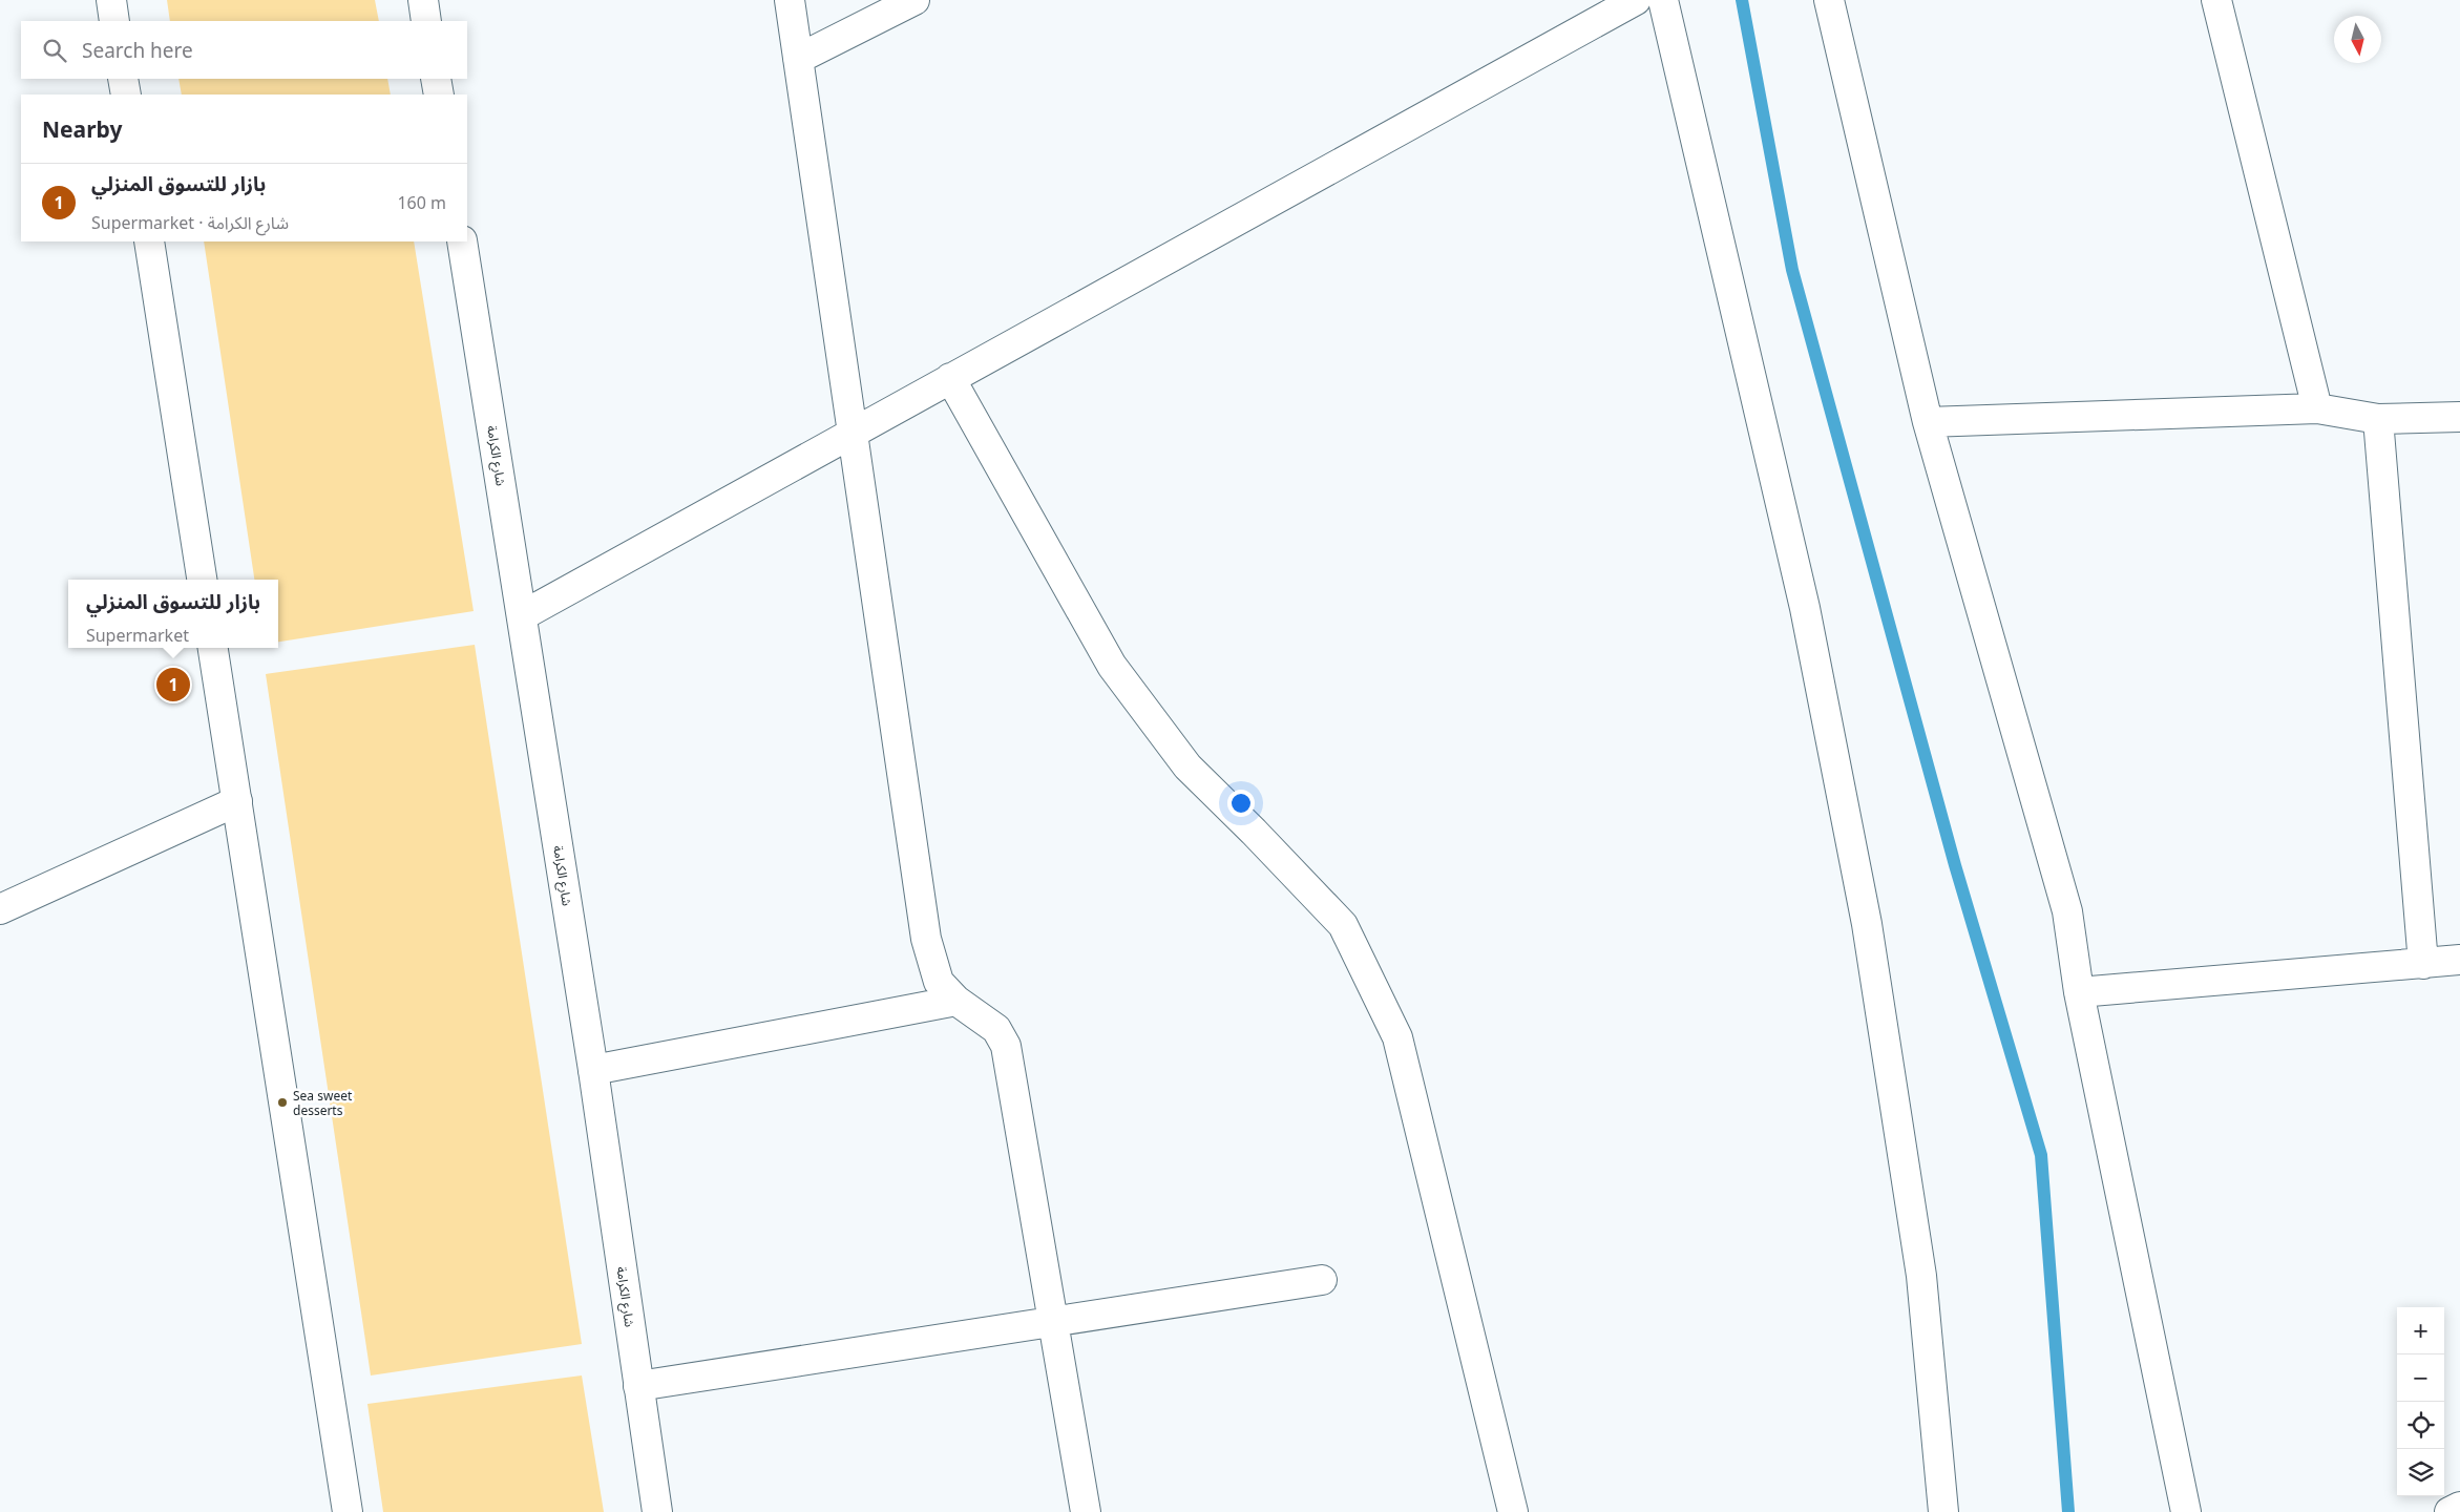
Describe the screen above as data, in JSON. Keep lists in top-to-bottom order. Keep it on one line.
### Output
{"streets":{"street":["شارع الكرامة"]},"places":["Sea sweet desserts"],"north":"bottom","page":{"search":"Search here","heading":"Nearby","list":[{"mark":"1","name":"بازار للتسوق المنزلي","note":"Supermarket · شارع الكرامة","value":"160 m"}],"popup":["بازار للتسوق المنزلي","Supermarket"],"pins":"1","map_buttons":["+","−"]}}
